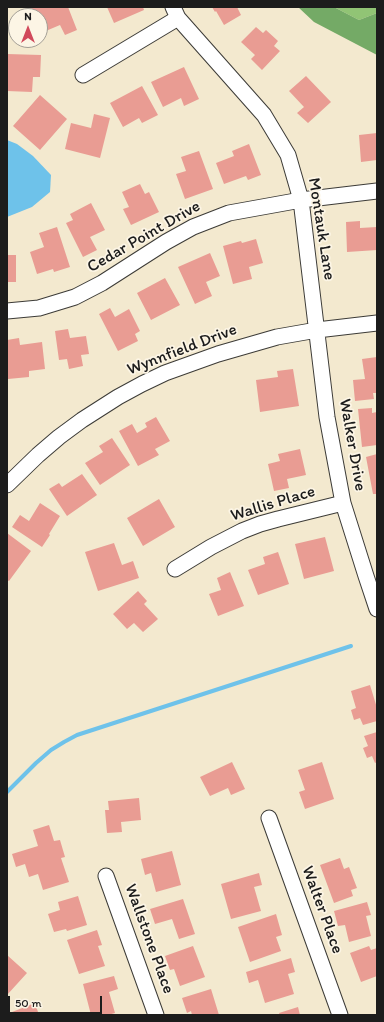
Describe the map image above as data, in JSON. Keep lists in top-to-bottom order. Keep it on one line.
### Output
{"streets":{"street":["Montauk Lane","Cedar Point Drive","Wynnfield Drive","Walker Drive","Wallis Place","Walter Place","Wallstone Place"]},"crossings":[["Montauk Lane","Cedar Point Drive"],["Montauk Lane","Wynnfield Drive"],["Montauk Lane","Walker Drive"],["Wynnfield Drive","Walker Drive"],["Walker Drive","Wallis Place"]],"scale_bar":"50 m","north":"top"}
